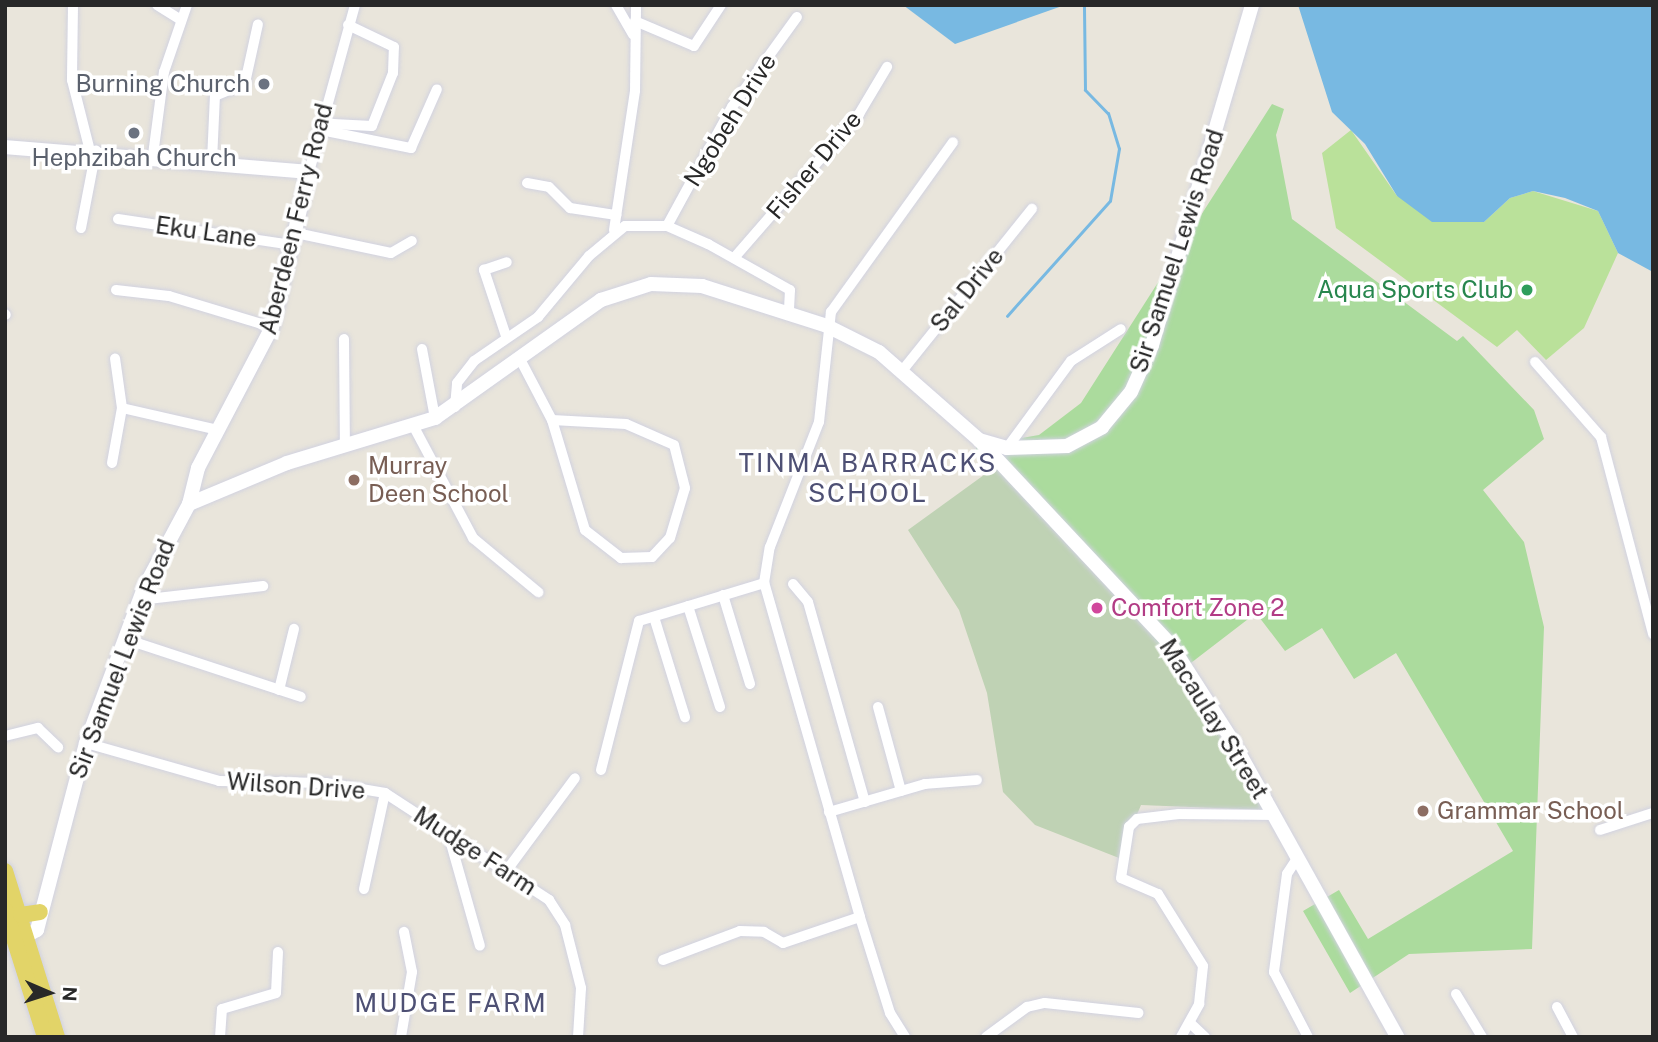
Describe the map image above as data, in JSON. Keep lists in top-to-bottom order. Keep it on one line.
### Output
{"streets":{"main road":["Aberdeen Ferry Road","Sir Samuel Lewis Road","Macaulay Street"],"street":["Ngobeh Drive","Fisher Drive","Eku Lane","Sal Drive","Wilson Drive","Mudge Farm"]},"crossings":[["Aberdeen Ferry Road","Eku Lane"],["Aberdeen Ferry Road","Sir Samuel Lewis Road"],["Sir Samuel Lewis Road","Sal Drive"],["Sir Samuel Lewis Road","Macaulay Street"],["Sir Samuel Lewis Road","Wilson Drive"],["Wilson Drive","Mudge Farm"]],"districts":["TINMA BARRACKS SCHOOL","MUDGE FARM"],"places":["Burning Church","Hephzibah Church","Aqua Sports Club","Murray Deen School","Comfort Zone 2","Grammar School"],"north":"right"}
